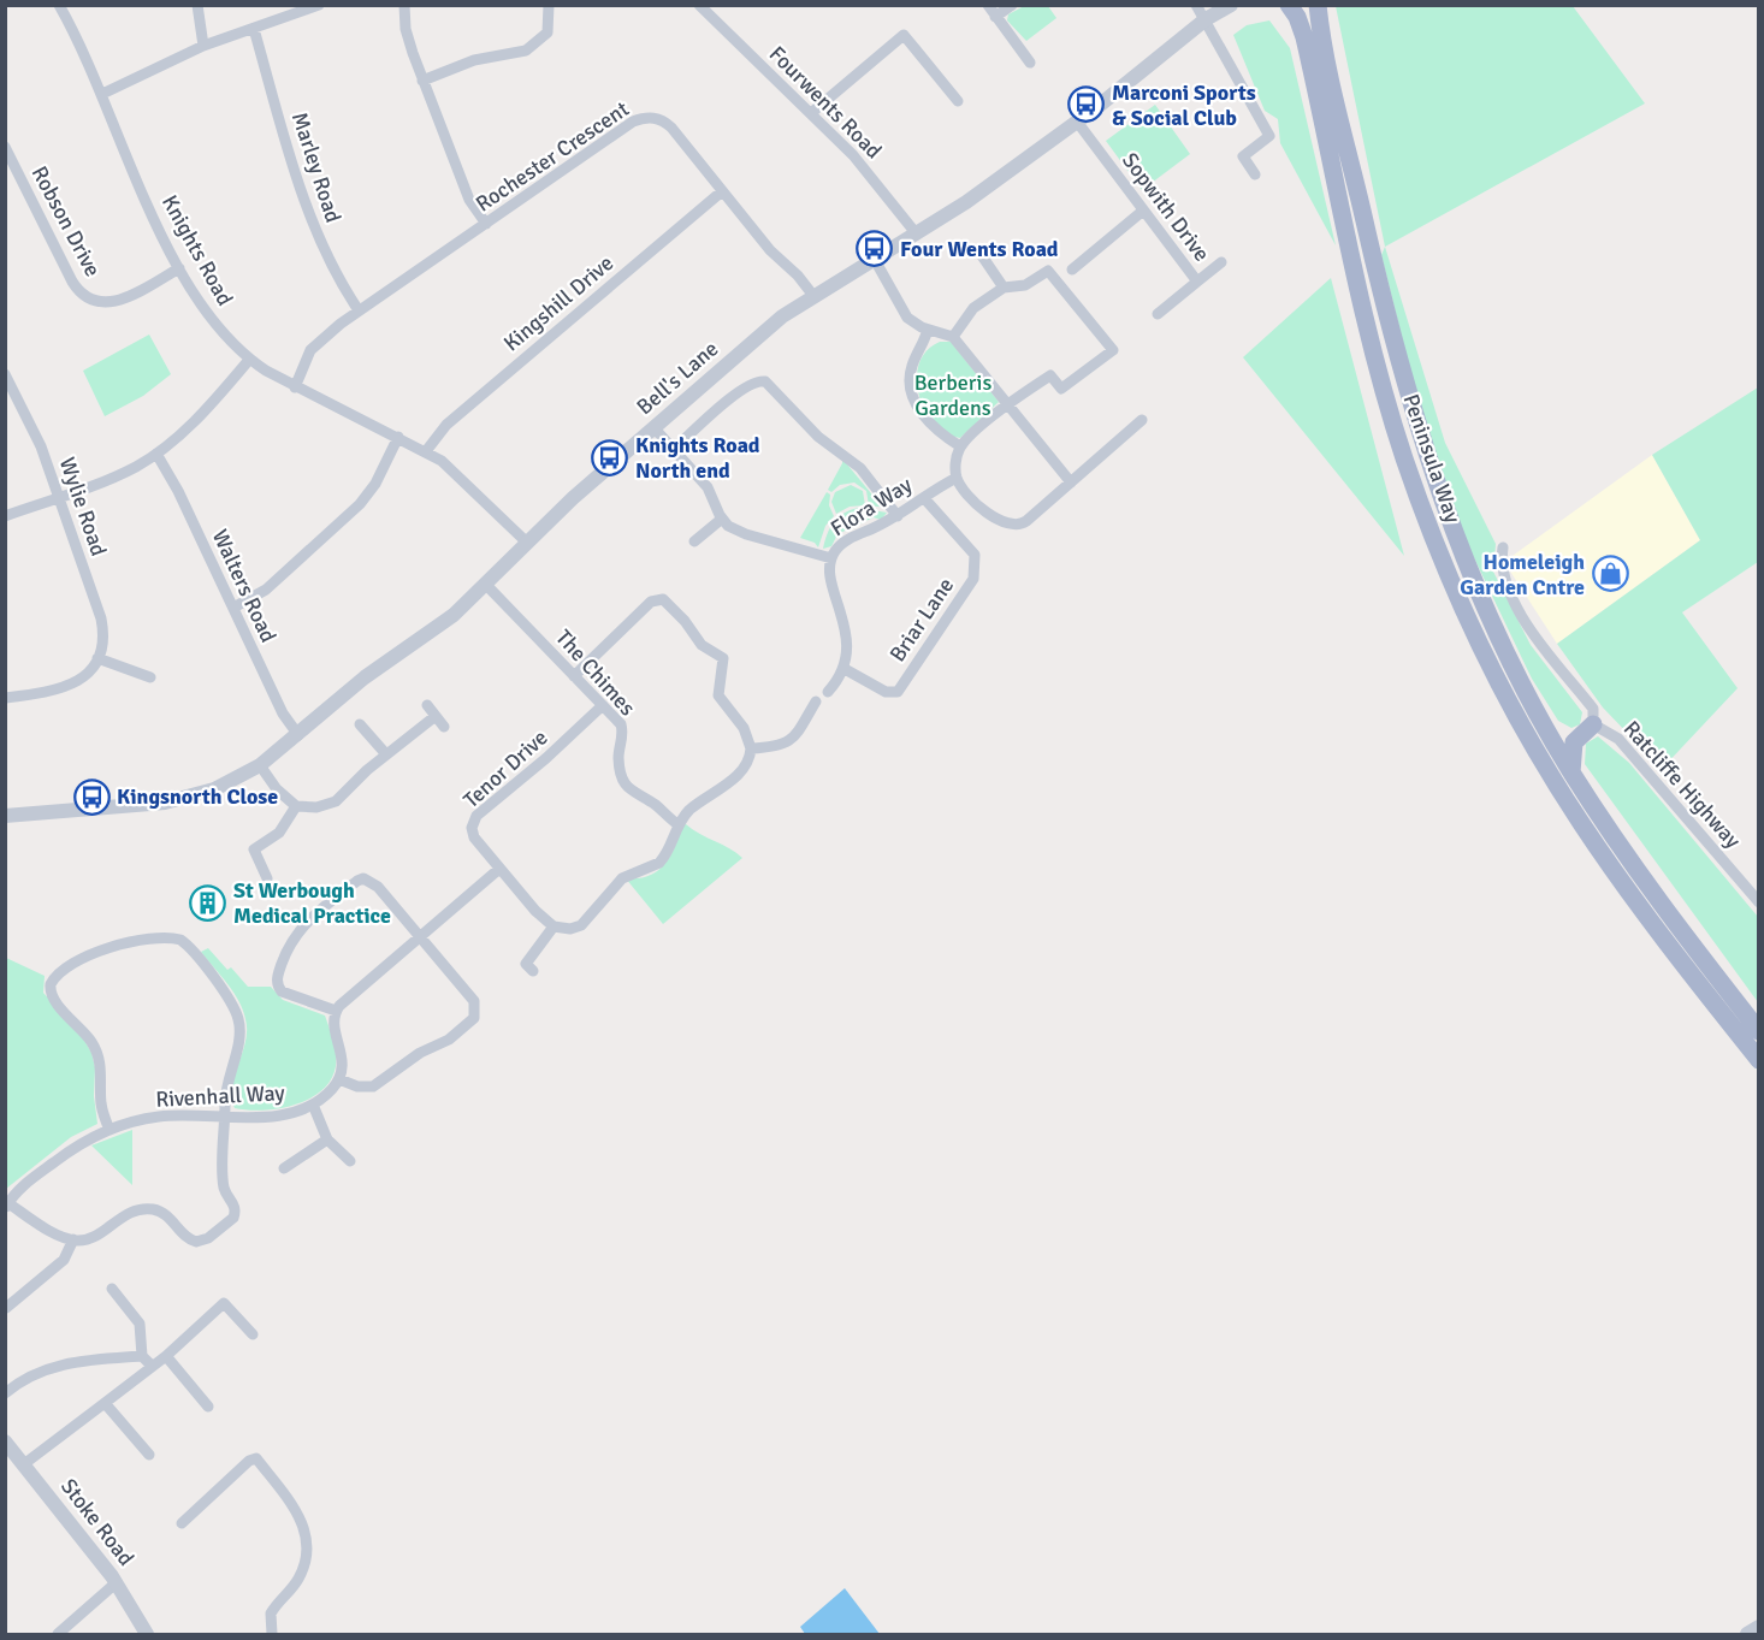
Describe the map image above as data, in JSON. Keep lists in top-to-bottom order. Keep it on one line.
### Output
{"streets":{"main road":["Peninsula Way"],"street":["Fourwents Road","Rochester Crescent","Marley Road","Sopwith Drive","Robson Drive","Knights Road","Kingshill Drive","Bell's Lane","Wylie Road","Flora Way","Walters Road","Briar Lane","The Chimes","Tenor Drive","Ratcliffe Highway","Rivenhall Way","Stoke Road"]},"crossings":[["Fourwents Road","Bell's Lane"],["Rochester Crescent","Marley Road"],["Rochester Crescent","Knights Road"],["Rochester Crescent","Kingshill Drive"],["Rochester Crescent","Bell's Lane"],["Sopwith Drive","Bell's Lane"],["Robson Drive","Knights Road"],["Knights Road","Kingshill Drive"],["Knights Road","Bell's Lane"],["Bell's Lane","Walters Road"],["Bell's Lane","The Chimes"],["Flora Way","Briar Lane"],["The Chimes","Tenor Drive"]],"parks":["Berberis Gardens"],"places":{"bus stop":["Marconi Sports & Social Club","Four Wents Road","Knights Road North end","Kingsnorth Close"],"shop":["Homeleigh Garden Cntre"],"building":["St Werbough Medical Practice"]}}
